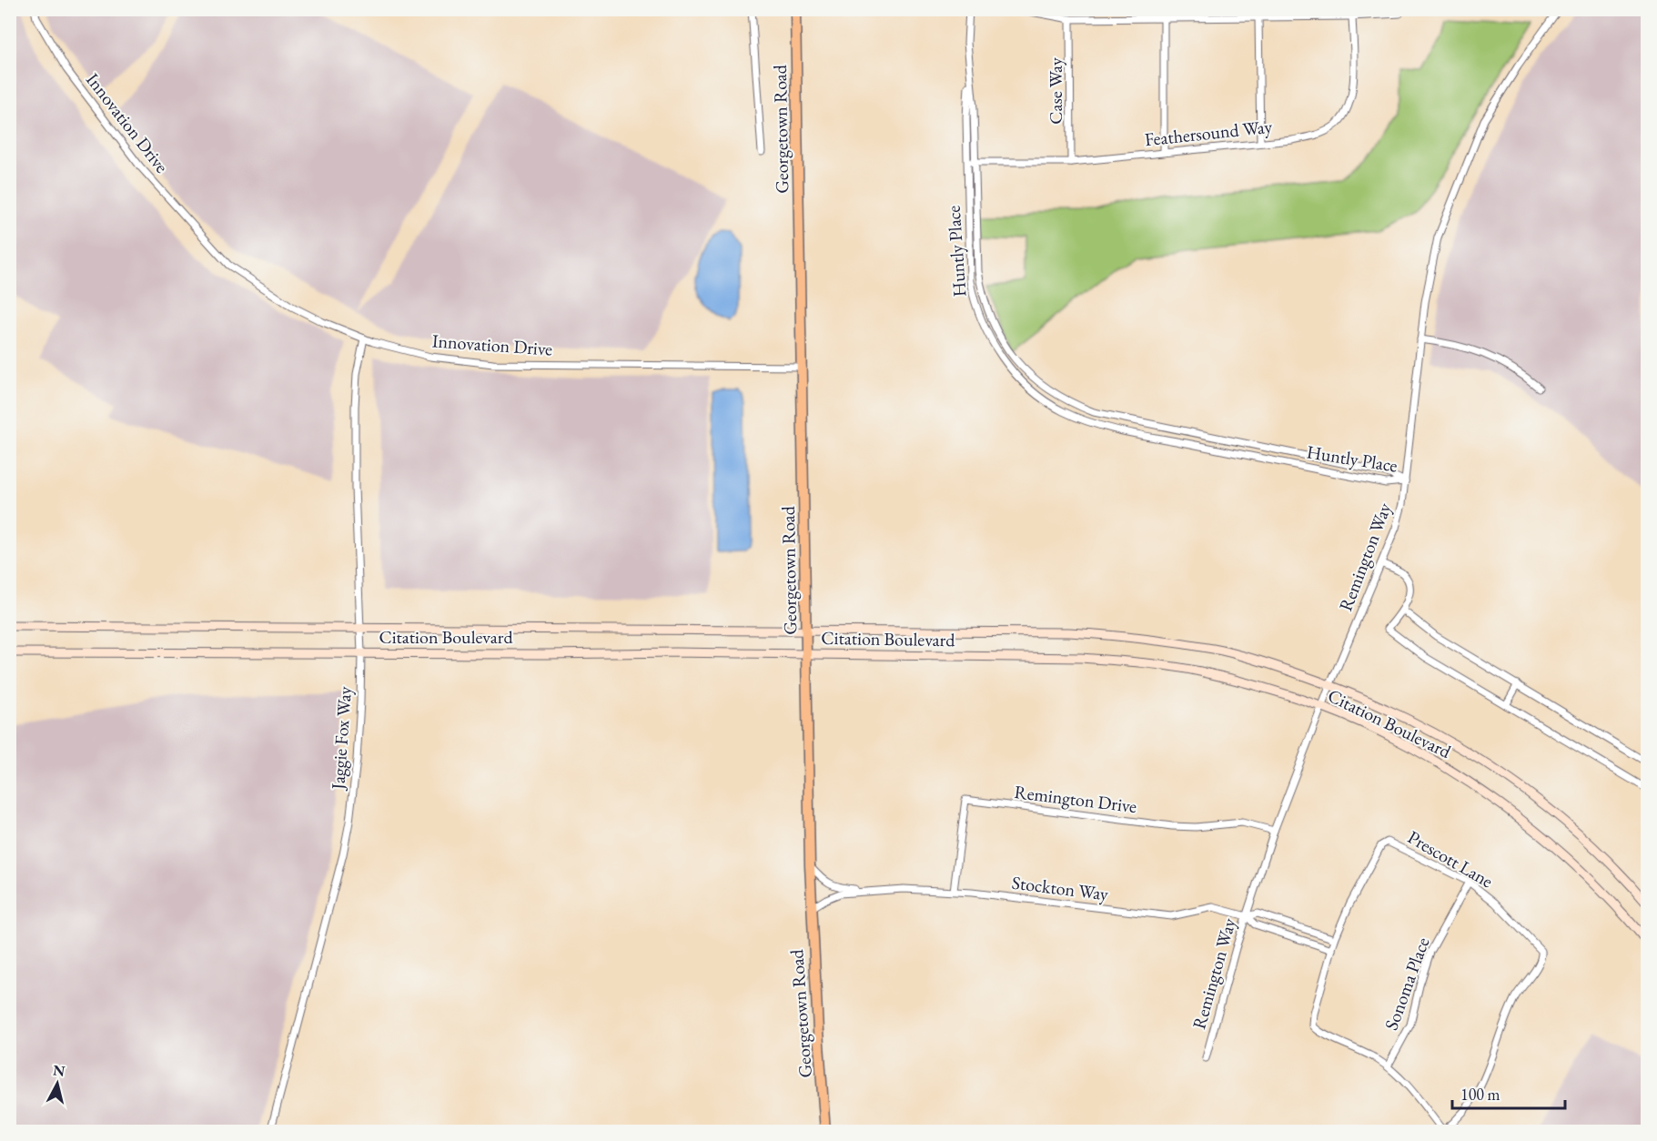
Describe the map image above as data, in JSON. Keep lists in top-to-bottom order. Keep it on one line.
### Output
{"streets":{"main road":["Georgetown Road","Citation Boulevard"],"street":["Case Way","Innovation Drive","Feathersound Way","Huntly Place","Remington Way","Jaggie Fox Way","Remington Drive","Prescott Lane","Stockton Way","Sonoma Place"]},"crossings":[["Case Way","Feathersound Way"],["Innovation Drive","Georgetown Road"],["Innovation Drive","Jaggie Fox Way"],["Georgetown Road","Citation Boulevard"],["Georgetown Road","Stockton Way"],["Feathersound Way","Huntly Place"],["Huntly Place","Remington Way"],["Remington Way","Citation Boulevard"],["Remington Way","Remington Drive"],["Remington Way","Stockton Way"],["Citation Boulevard","Jaggie Fox Way"],["Remington Drive","Stockton Way"],["Prescott Lane","Stockton Way"],["Prescott Lane","Sonoma Place"]],"scale_bar":"100 m","north":"top"}
